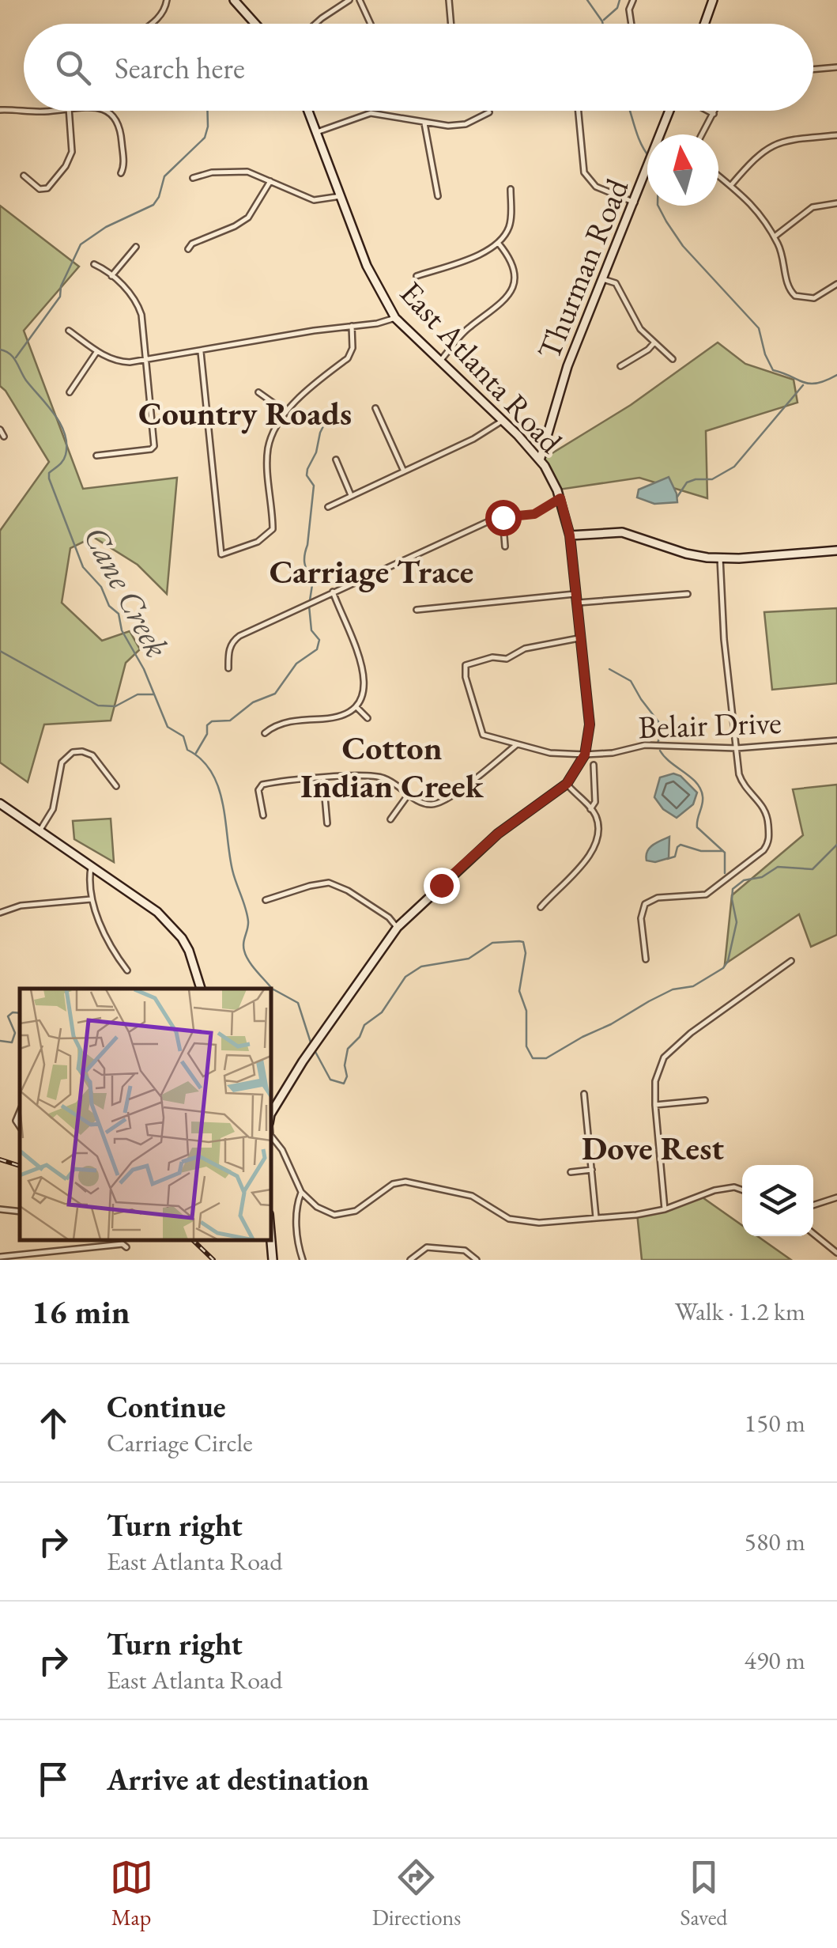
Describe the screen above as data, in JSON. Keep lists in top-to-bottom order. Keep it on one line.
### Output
{"streets":{"street":["Thurman Road","East Atlanta Road","Belair Drive"]},"crossings":[["Thurman Road","East Atlanta Road"],["East Atlanta Road","Belair Drive"]],"districts":["Country Roads","Carriage Trace","Cotton Indian Creek","Dove Rest"],"water":["Cane Creek"],"north":"top","page":{"search":"Search here","heading":["16 min","Walk · 1.2 km"],"list":[["Continue","Carriage Circle","150 m"],["Turn right","East Atlanta Road","580 m"],["Turn right","East Atlanta Road","490 m"],"Arrive at destination"],"nav":["Map","Directions","Saved"]}}
